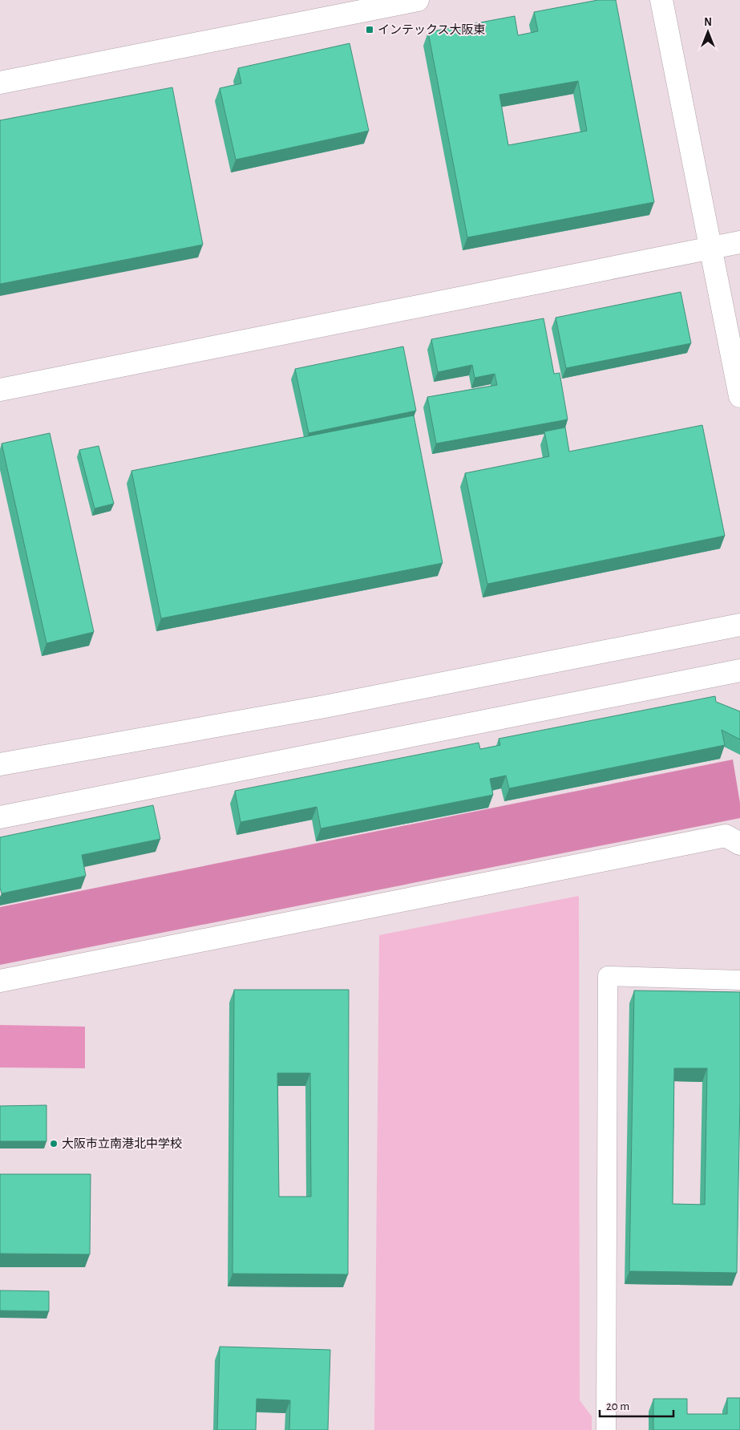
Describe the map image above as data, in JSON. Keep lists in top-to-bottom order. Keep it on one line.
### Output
{"places":{"transit":["インテックス大阪東"],"other":["大阪市立南港北中学校"]},"scale_bar":"20 m","north":"top"}
